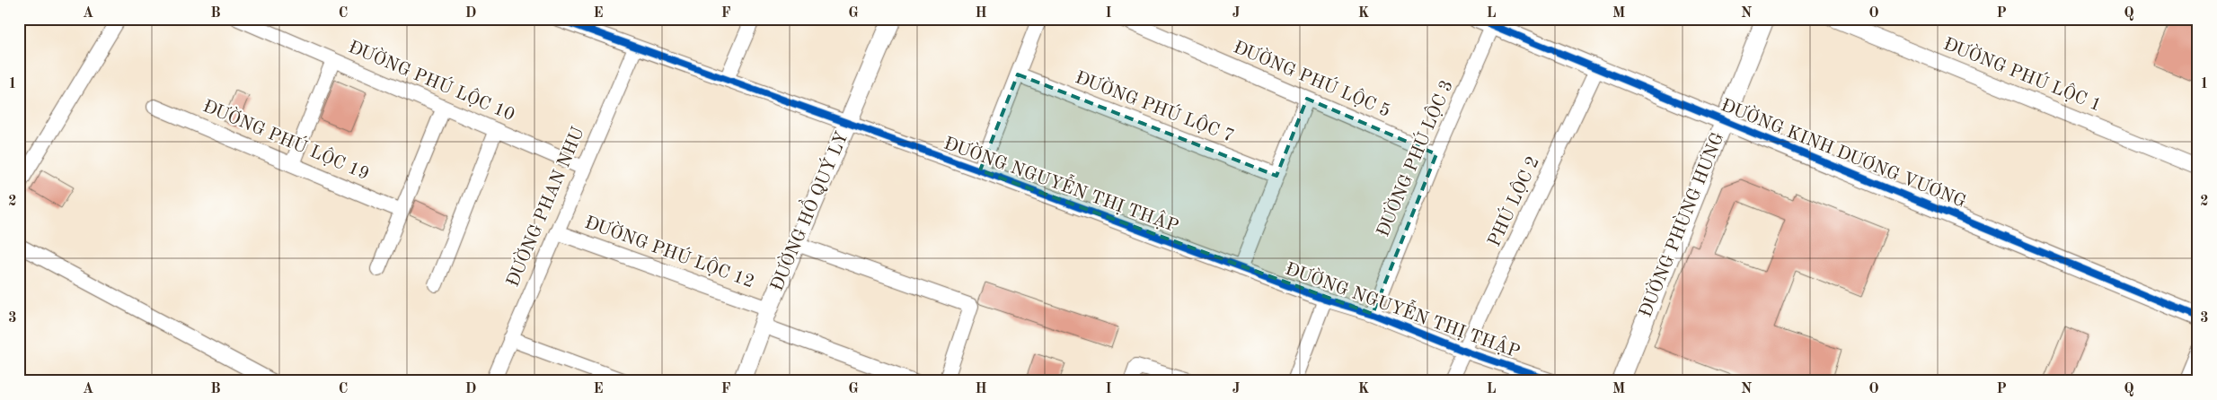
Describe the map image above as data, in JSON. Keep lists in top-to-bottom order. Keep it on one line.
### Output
{"streets":{"street":["ĐƯỜNG PHÚ LỘC 1","ĐƯỜNG PHÚ LỘC 5","ĐƯỜNG PHÚ LỘC 10","ĐƯỜNG PHÚ LỘC 7","ĐƯỜNG PHÚ LỘC 19","ĐƯỜNG KINH DƯƠNG VƯƠNG","ĐƯỜNG PHÚ LỘC 3","ĐƯỜNG NGUYỄN THỊ THẬP","PHÚ LỘC 2","ĐƯỜNG PHAN NHU","ĐƯỜNG HỒ QUÝ LY","ĐƯỜNG PHÙNG HƯNG","ĐƯỜNG PHÚ LỘC 12"]},"crossings":[["ĐƯỜNG PHÚ LỘC 5","ĐƯỜNG PHÚ LỘC 3"],["ĐƯỜNG PHÚ LỘC 10","ĐƯỜNG PHAN NHU"],["ĐƯỜNG KINH DƯƠNG VƯƠNG","ĐƯỜNG PHÚ LỘC 3"],["ĐƯỜNG KINH DƯƠNG VƯƠNG","PHÚ LỘC 2"],["ĐƯỜNG KINH DƯƠNG VƯƠNG","ĐƯỜNG PHÙNG HƯNG"],["ĐƯỜNG PHÚ LỘC 3","ĐƯỜNG NGUYỄN THỊ THẬP"],["ĐƯỜNG NGUYỄN THỊ THẬP","PHÚ LỘC 2"],["ĐƯỜNG NGUYỄN THỊ THẬP","ĐƯỜNG PHAN NHU"],["ĐƯỜNG NGUYỄN THỊ THẬP","ĐƯỜNG HỒ QUÝ LY"],["ĐƯỜNG PHAN NHU","ĐƯỜNG PHÚ LỘC 12"],["ĐƯỜNG HỒ QUÝ LY","ĐƯỜNG PHÚ LỘC 12"]],"grid":{"columns":["A","B","C","D","E","F","G","H","I","J","K","L","M","N","O","P","Q"],"rows":["1","2","3"]}}
